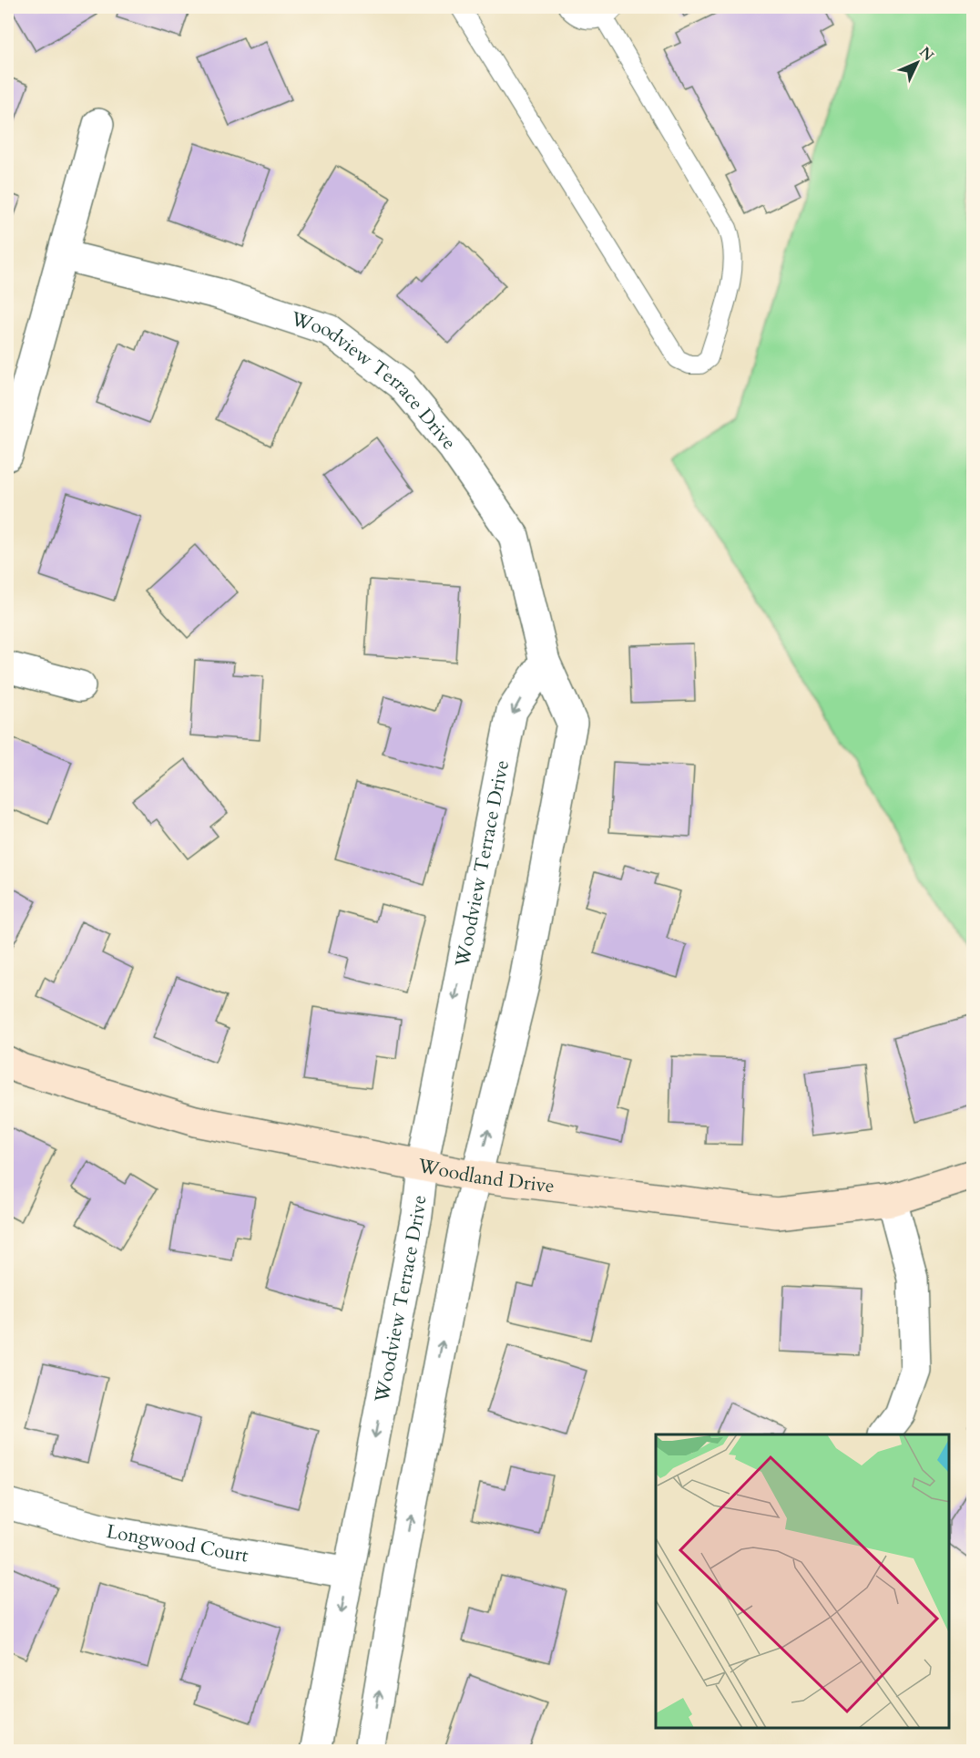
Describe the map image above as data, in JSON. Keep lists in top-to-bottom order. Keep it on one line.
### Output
{"streets":{"street":["Woodview Terrace Drive","Woodland Drive","Longwood Court"]},"crossings":[["Woodview Terrace Drive","Woodland Drive"],["Woodview Terrace Drive","Longwood Court"]],"north":"top right"}
